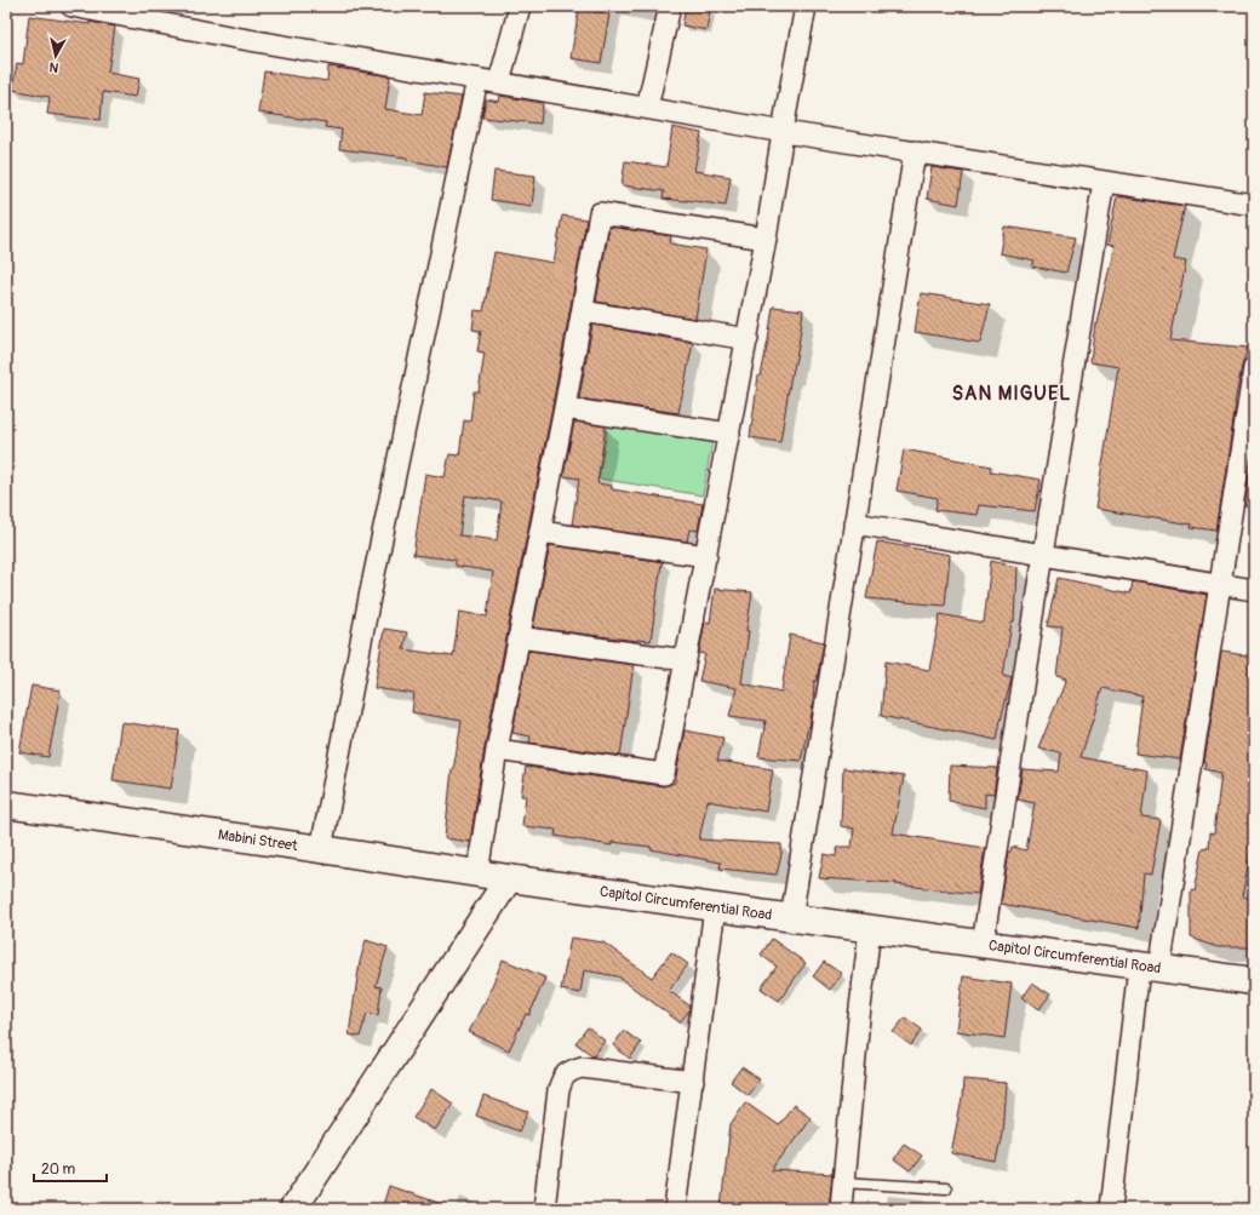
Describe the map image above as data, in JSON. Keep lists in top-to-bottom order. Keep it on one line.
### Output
{"streets":{"main road":["Mabini Street","Capitol Circumferential Road"]},"crossings":[["Mabini Street","Capitol Circumferential Road"]],"districts":["SAN MIGUEL"],"scale_bar":"20 m","north":"bottom"}
